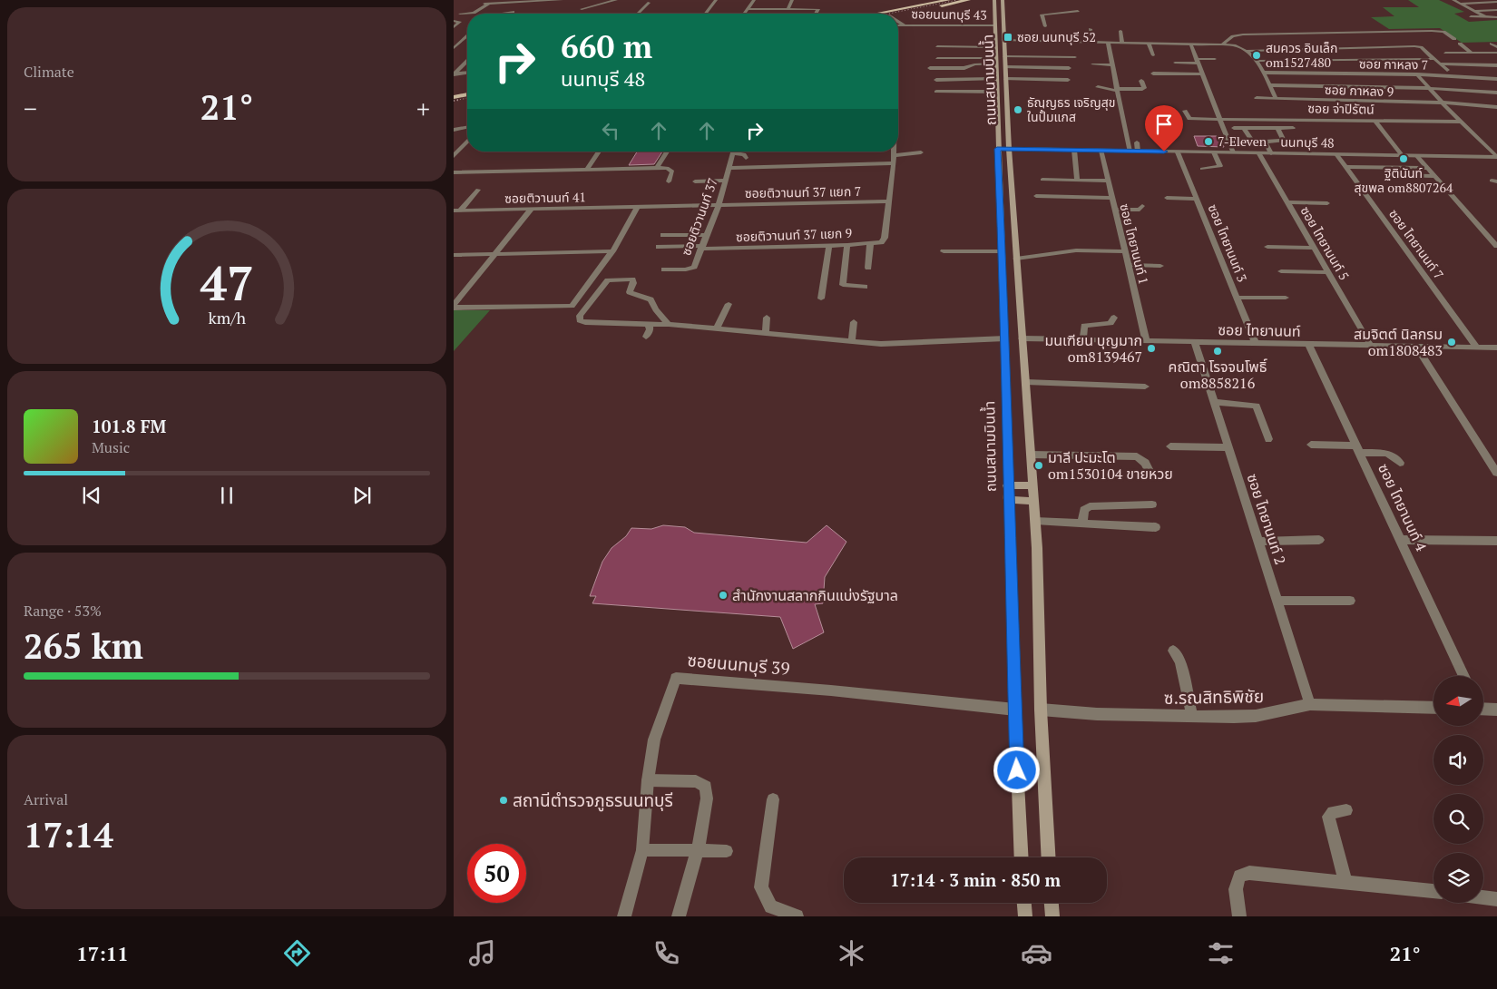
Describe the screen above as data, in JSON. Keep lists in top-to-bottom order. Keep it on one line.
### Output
{"streets":{"main road":["ถนนสนามบินน้ำ"],"street":["ซอยนนทบุรี 43","ซอย กาหลง 7","ซอย กาหลง 9","ซอย จ่าปิรัตน์","นนทบุรี 48","ซอยติวานนท์ 37 แยก 7","ซอยติวานนท์ 41","ซอยติวานนท์ 37","ซอยติวานนท์ 37 แยก 9","ซอย ไทยานนท์ 3","ซอย ไทยานนท์ 5","ซอย ไทยานนท์ 1","ซอย ไทยานนท์ 7","ซอย ไทยานนท์","ซอย ไทยานนท์ 4","ซอย ไทยานนท์ 2","ซอยนนทบุรี 39","ซ.รณสิทธิพิชัย"]},"crossings":[["ซอยนนทบุรี 43","ถนนสนามบินน้ำ"],["ถนนสนามบินน้ำ","นนทบุรี 48"],["ถนนสนามบินน้ำ","ซอย ไทยานนท์"],["ถนนสนามบินน้ำ","ซอยนนทบุรี 39"],["ถนนสนามบินน้ำ","ซ.รณสิทธิพิชัย"],["นนทบุรี 48","ซอย ไทยานนท์ 3"],["นนทบุรี 48","ซอย ไทยานนท์ 5"],["นนทบุรี 48","ซอย ไทยานนท์ 1"],["นนทบุรี 48","ซอย ไทยานนท์ 7"],["ซอยติวานนท์ 37 แยก 7","ซอยติวานนท์ 41"],["ซอยติวานนท์ 37 แยก 7","ซอยติวานนท์ 37"],["ซอยติวานนท์ 37 แยก 7","ซอยติวานนท์ 37 แยก 9"],["ซอยติวานนท์ 37","ซอยติวานนท์ 37 แยก 9"],["ซอย ไทยานนท์ 3","ซอย ไทยานนท์"],["ซอย ไทยานนท์ 5","ซอย ไทยานนท์"],["ซอย ไทยานนท์ 1","ซอย ไทยานนท์"],["ซอย ไทยานนท์ 7","ซอย ไทยานนท์"],["ซอย ไทยานนท์","ซอย ไทยานนท์ 4"],["ซอย ไทยานนท์","ซอย ไทยานนท์ 2"],["ซอย ไทยานนท์ 2","ซ.รณสิทธิพิชัย"]],"places":{"transit":["ซอย นนทบุรี 52"],"other":["สมควร อินเล็ก om1527480","ธัญญธร เจริญสุข ในปั้มแกส","7-Eleven","ฐิตินันท์ สุขพล om8807264","สมจิตต์ นิลกรม om1808483","มนเฑียน บุญมาก om8139467","คณิตา โรจจนโพธิ์ om8858216","มาลี ปะมะโต om1530104 ขายหวย","สำนักงานสลากกินแบ่งรัฐบาล","สถานีตำรวจภูธรนนทบุรี"]},"north":"left","page":{"tile":["Climate",["Range · 53%","265 km"],["Arrival","17:14"]],"turn":["660 m","นนทบุรี 48"],"heat":["−","21°","+"],"song":["101.8 FM","Music"],"limit":"50","trip":"17:14 · 3 min · 850 m","tabs":["17:11","21°"],"gauge":["47","km/h"]}}
